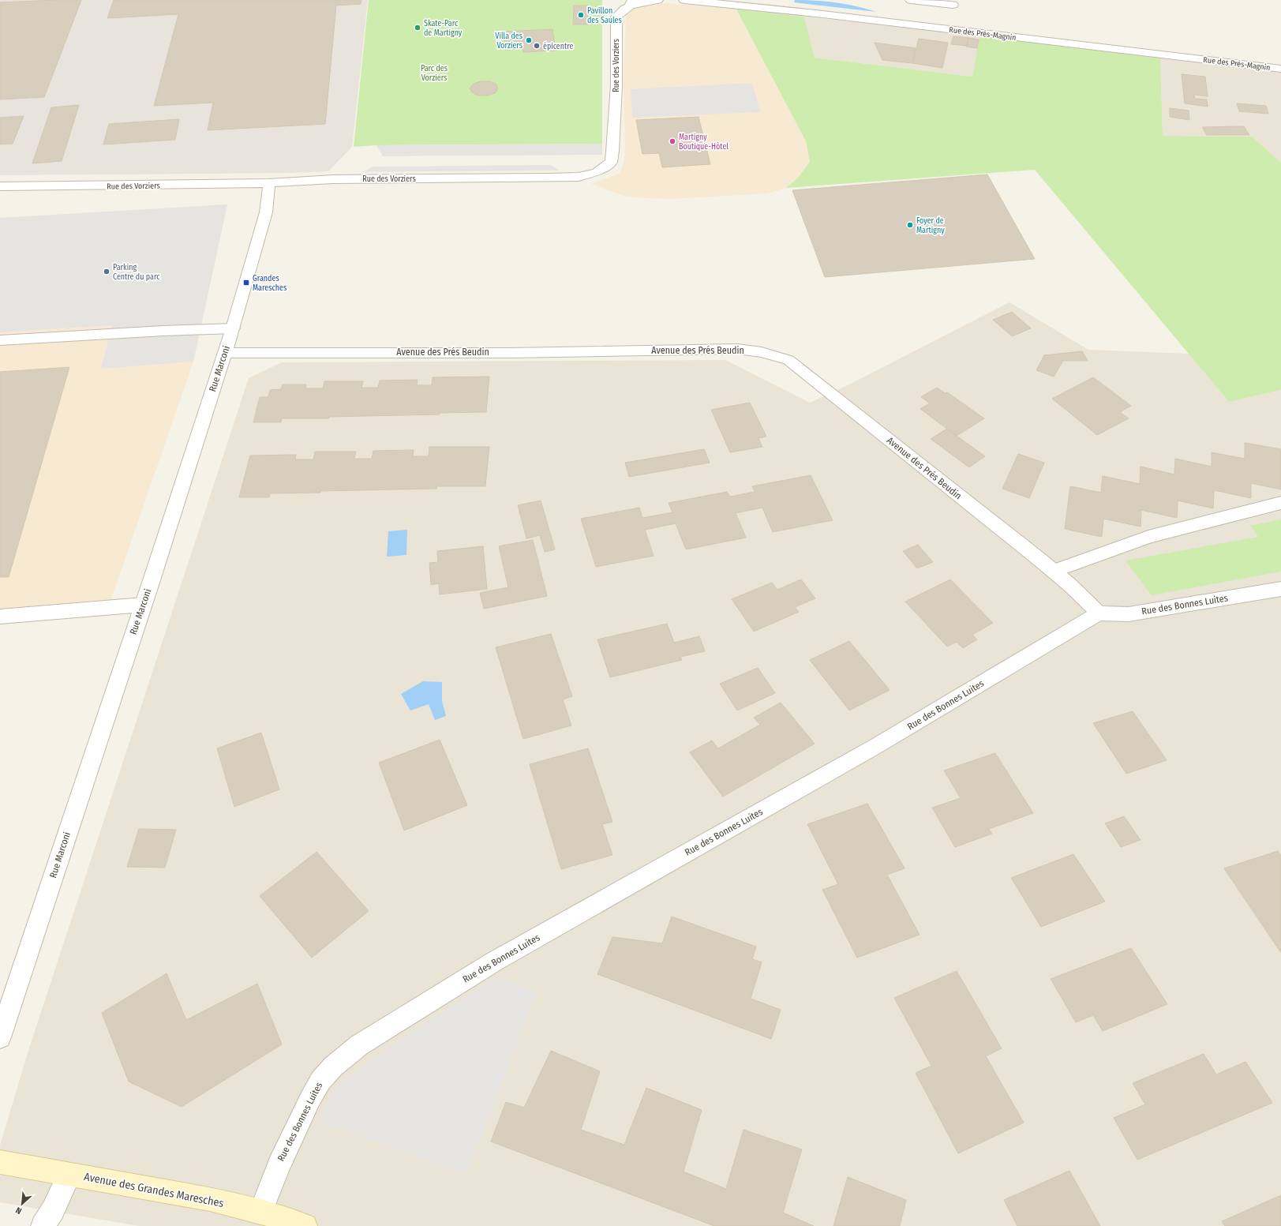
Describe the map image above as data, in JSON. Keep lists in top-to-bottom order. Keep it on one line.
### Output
{"streets":{"main road":["Avenue des Grandes Maresches"],"street":["Rue des Prés-Magnin","Rue des Vorziers","Avenue des Prés Beudin","Rue Marconi","Rue des Bonnes Luites"]},"crossings":[["Rue des Vorziers","Rue Marconi"],["Avenue des Prés Beudin","Rue Marconi"],["Avenue des Prés Beudin","Rue des Bonnes Luites"],["Rue des Bonnes Luites","Avenue des Grandes Maresches"]],"parks":["Parc des Vorziers"],"places":{"other":["Pavillon des Saules","Skate-Parc de Martigny","Villa des Vorziers","épicentre","Martigny Boutique-Hôtel","Foyer de Martigny","Parking Centre du parc"],"transit":["Grandes Maresches"]},"north":"bottom left"}
